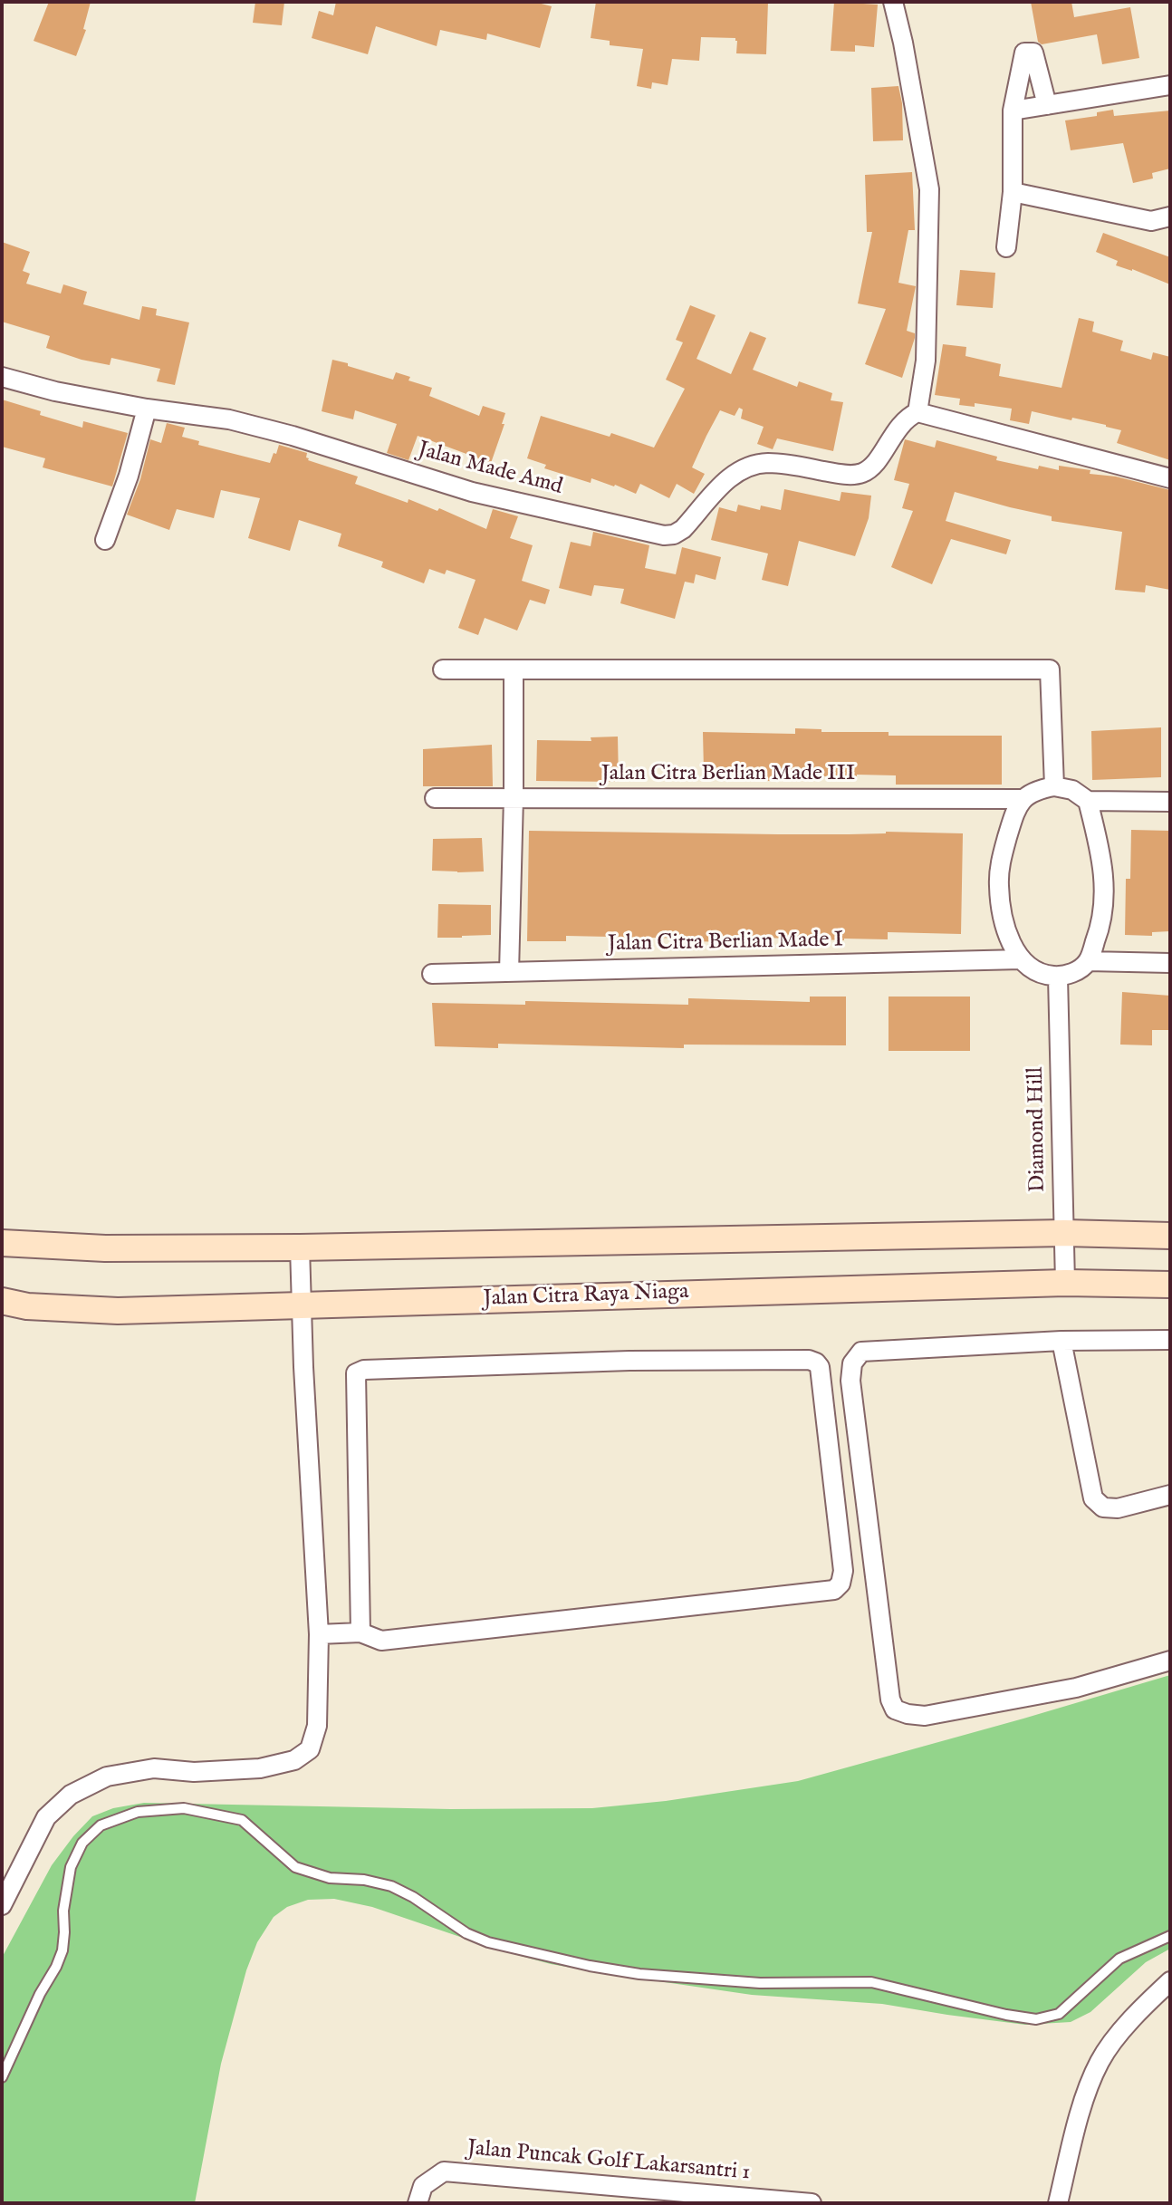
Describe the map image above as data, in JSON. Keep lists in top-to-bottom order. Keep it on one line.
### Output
{"streets":{"street":["Jalan Made Amd","Jalan Citra Berlian Made III","Jalan Citra Berlian Made I","Diamond Hill","Jalan Citra Raya Niaga","Jalan Puncak Golf Lakarsantri 1"]},"crossings":[["Diamond Hill","Jalan Citra Raya Niaga"]]}
